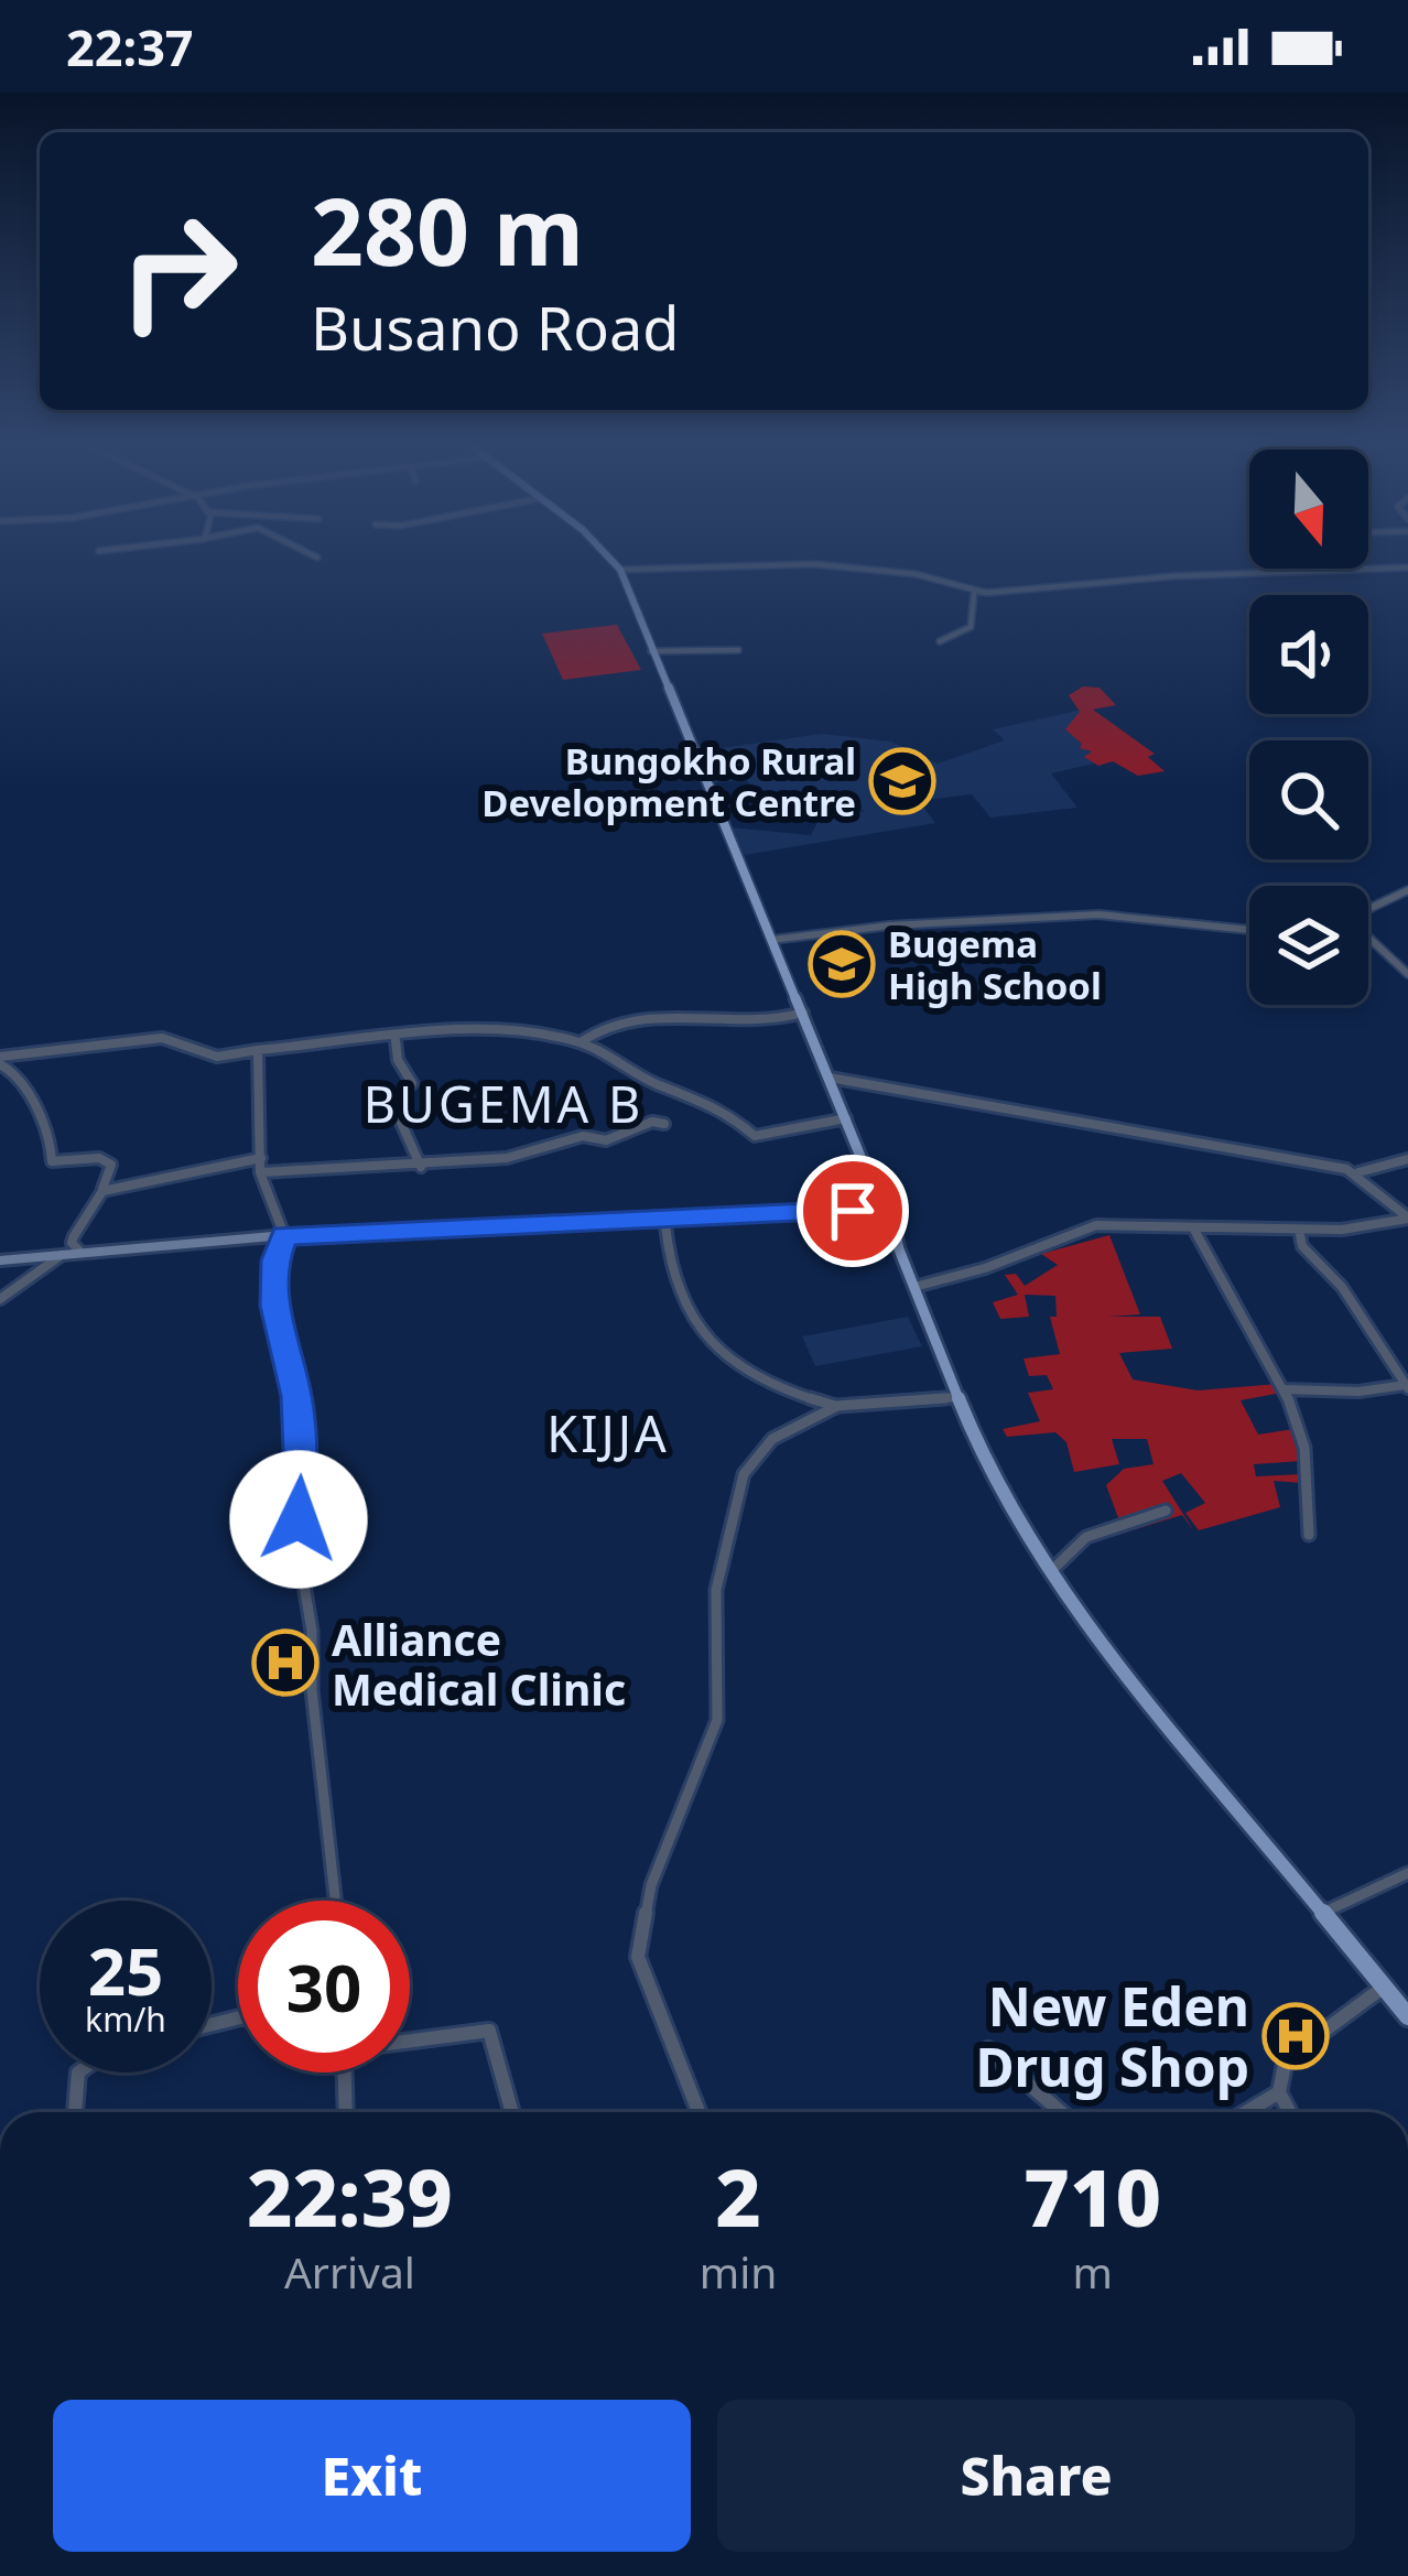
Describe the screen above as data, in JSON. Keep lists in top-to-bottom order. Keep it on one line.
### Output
{"districts":["BUGEMA B","KIJJA"],"places":{"school or university":["Bungokho Rural Development Centre","Bugema High School"],"hospital":["Alliance Medical Clinic","New Eden Drug Shop"]},"north":"bottom","page":{"status":"22:37","turn":["280 m","Busano Road"],"speed":"25 km/h","limit":"30","eta":["22:39","Arrival","2","min","710","m"],"buttons":["Exit","Share"]}}
